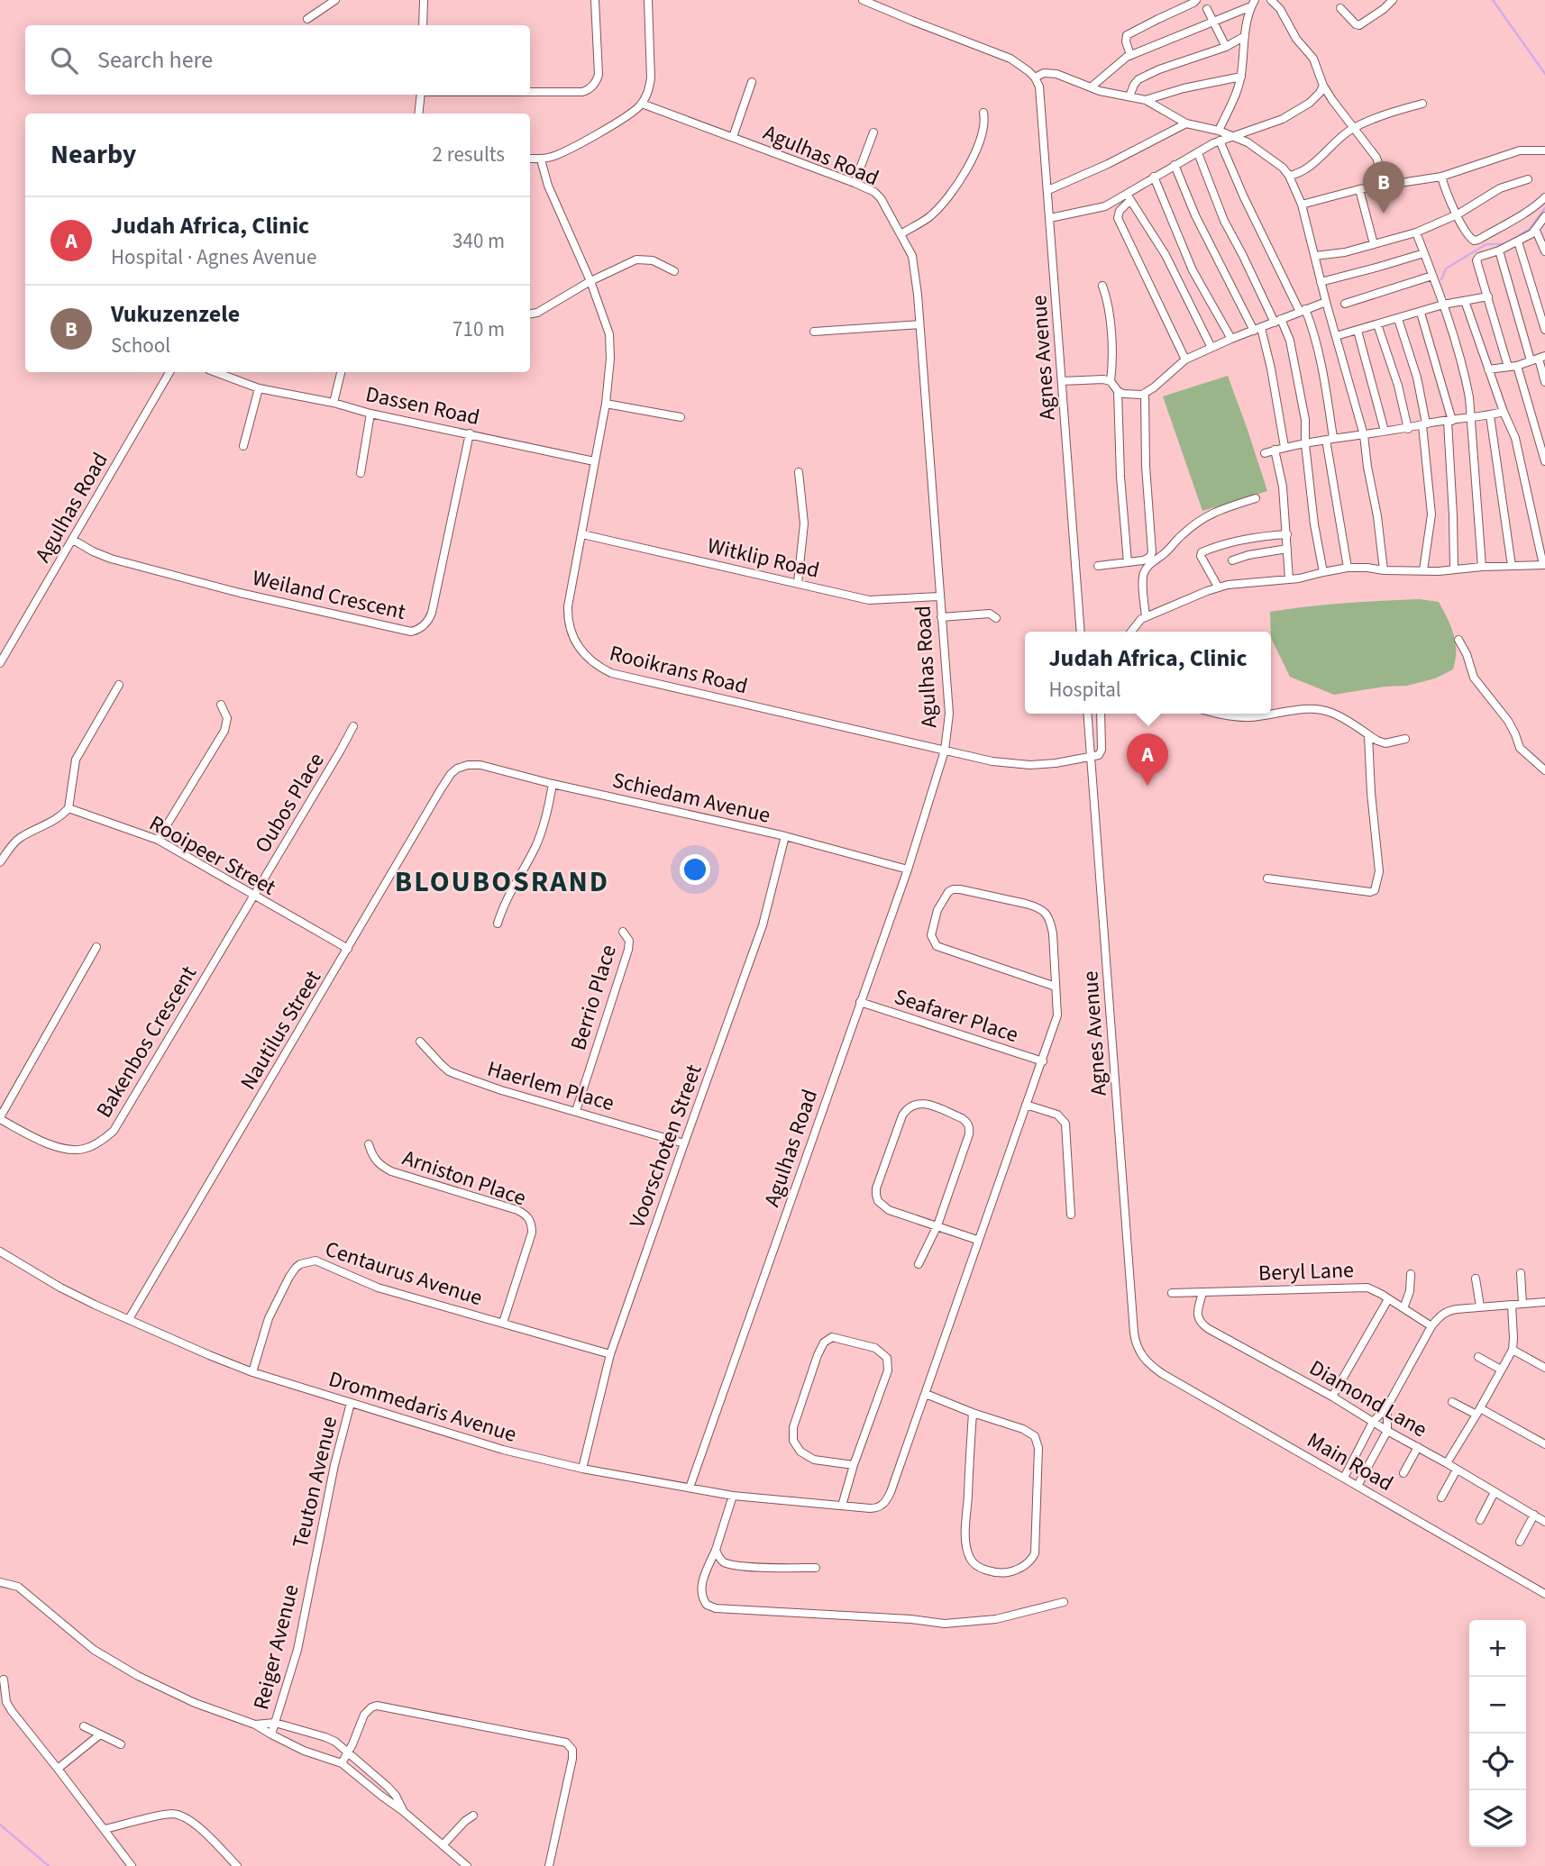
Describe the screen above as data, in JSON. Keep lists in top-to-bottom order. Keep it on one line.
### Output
{"streets":{"street":["Agulhas Road","Agnes Avenue","Dassen Road","Witklip Road","Weiland Crescent","Rooikrans Road","Schiedam Avenue","Oubos Place","Rooipeer Street","Berrio Place","Seafarer Place","Nautilus Street","Bakenbos Crescent","Haerlem Place","Voorschoten Street","Arniston Place","Beryl Lane","Centaurus Avenue","Diamond Lane","Drommedaris Avenue","Main Road","Teuton Avenue","Reiger Avenue"]},"crossings":[["Agulhas Road","Witklip Road"],["Agulhas Road","Weiland Crescent"],["Agulhas Road","Rooikrans Road"],["Agulhas Road","Schiedam Avenue"],["Agulhas Road","Seafarer Place"],["Agulhas Road","Drommedaris Avenue"],["Agnes Avenue","Rooikrans Road"],["Agnes Avenue","Main Road"],["Dassen Road","Weiland Crescent"],["Dassen Road","Rooikrans Road"],["Witklip Road","Rooikrans Road"],["Schiedam Avenue","Nautilus Street"],["Schiedam Avenue","Voorschoten Street"],["Oubos Place","Rooipeer Street"],["Oubos Place","Bakenbos Crescent"],["Rooipeer Street","Nautilus Street"],["Rooipeer Street","Bakenbos Crescent"],["Berrio Place","Haerlem Place"],["Nautilus Street","Drommedaris Avenue"],["Haerlem Place","Voorschoten Street"],["Voorschoten Street","Centaurus Avenue"],["Voorschoten Street","Drommedaris Avenue"],["Arniston Place","Centaurus Avenue"],["Beryl Lane","Diamond Lane"],["Centaurus Avenue","Drommedaris Avenue"],["Drommedaris Avenue","Teuton Avenue"],["Teuton Avenue","Reiger Avenue"]],"districts":["BLOUBOSRAND"],"page":{"search":"Search here","heading":["Nearby","2 results"],"pins":["B","A"],"list":[{"mark":"A","name":"Judah Africa, Clinic","note":"Hospital · Agnes Avenue","value":"340 m"},{"mark":"B","name":"Vukuzenzele","note":"School","value":"710 m"}],"popup":["Judah Africa, Clinic","Hospital"],"map_buttons":["+","−"]}}
